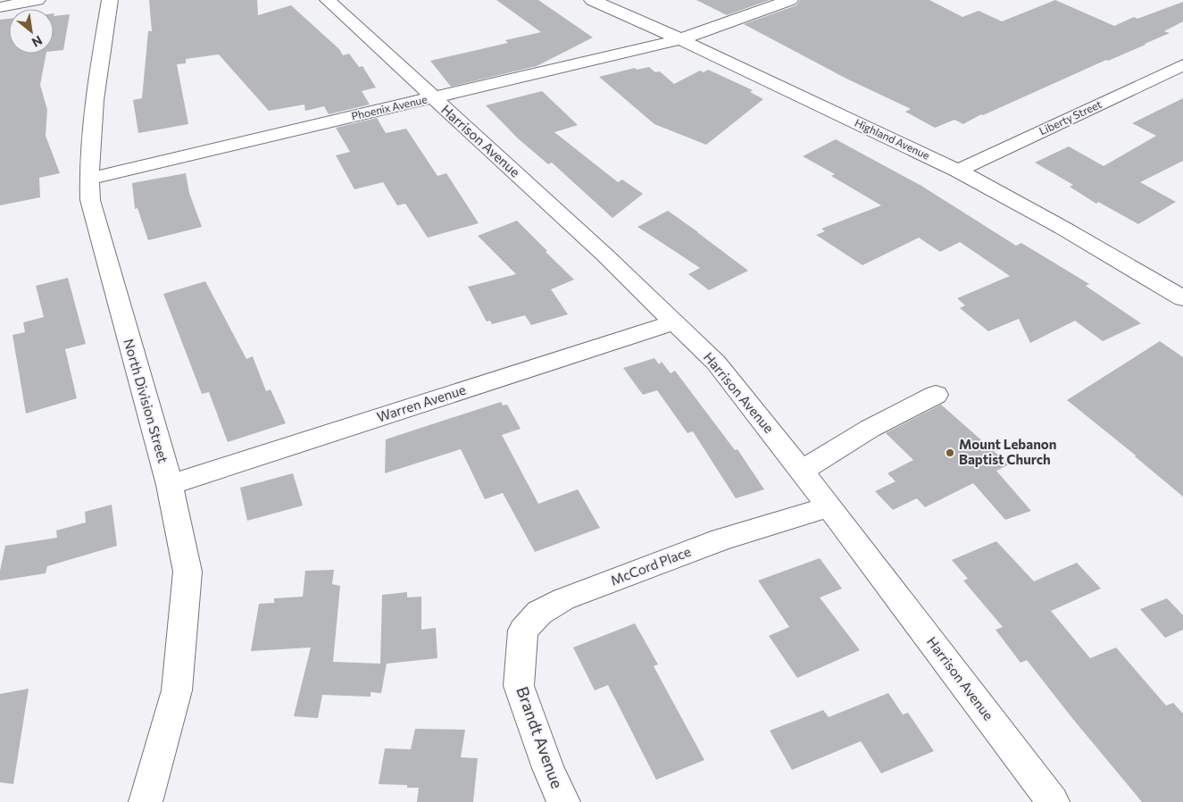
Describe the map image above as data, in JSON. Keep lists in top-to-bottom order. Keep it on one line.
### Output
{"streets":{"street":["Phoenix Avenue","Liberty Street","Highland Avenue","Harrison Avenue","North Division Street","Warren Avenue","McCord Place","Brandt Avenue"]},"crossings":[["Phoenix Avenue","Highland Avenue"],["Phoenix Avenue","Harrison Avenue"],["Phoenix Avenue","North Division Street"],["Liberty Street","Highland Avenue"],["Harrison Avenue","Warren Avenue"],["Harrison Avenue","McCord Place"],["North Division Street","Warren Avenue"],["McCord Place","Brandt Avenue"]],"places":["Mount Lebanon Baptist Church"],"north":"bottom right"}
